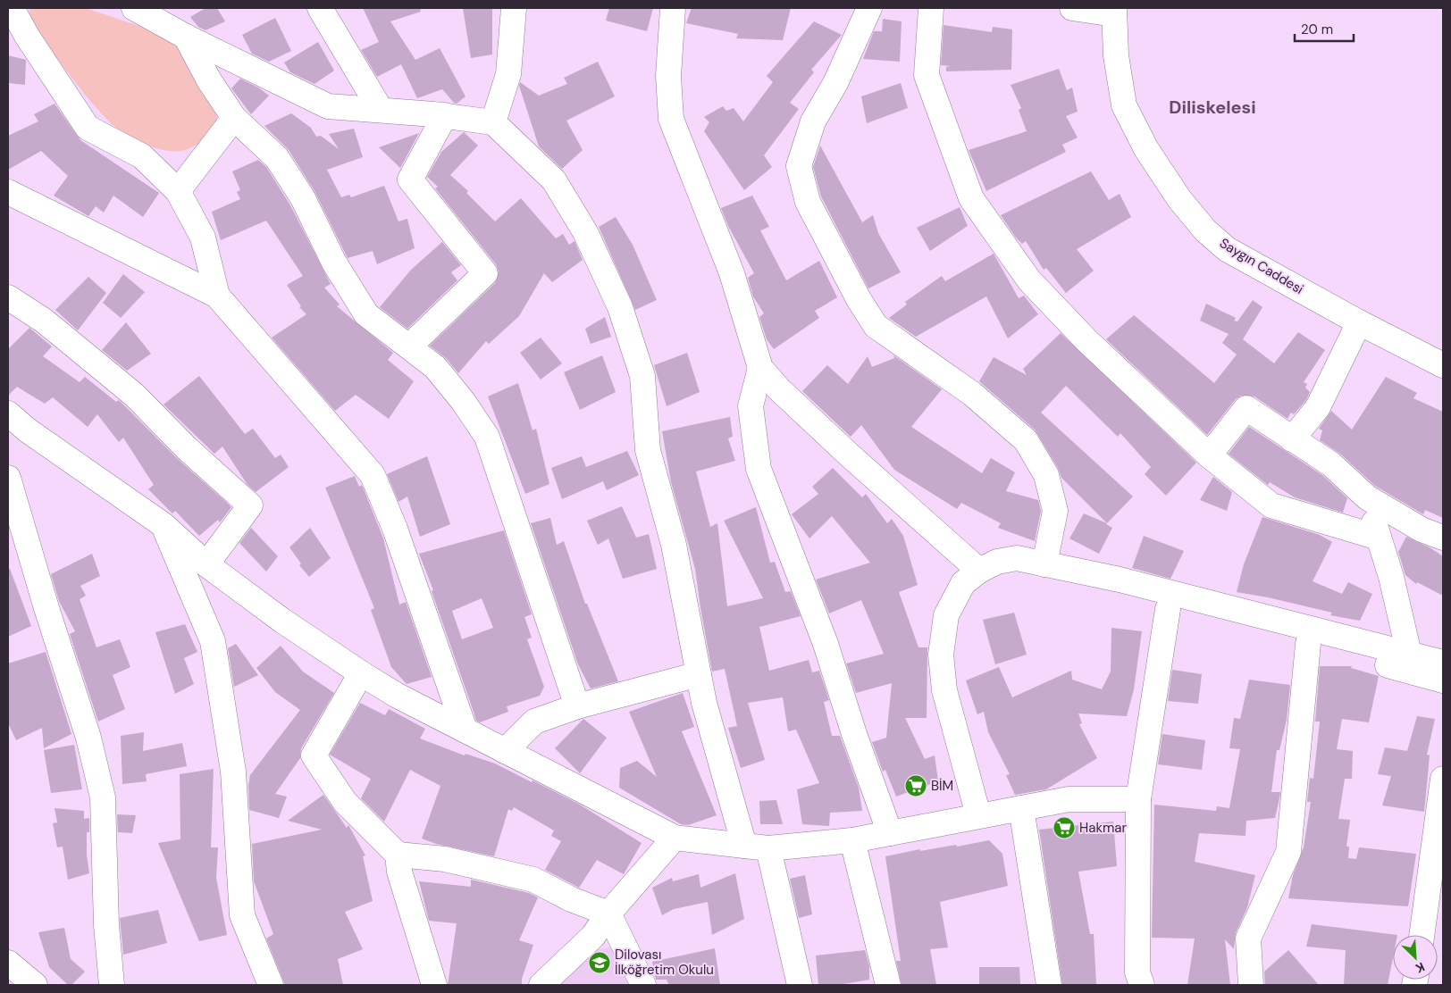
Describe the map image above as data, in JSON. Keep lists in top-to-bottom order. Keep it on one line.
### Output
{"streets":{"street":["Saygın Caddesi"]},"districts":["Diliskelesi"],"places":{"supermarket":["BİM","Hakmar"],"school or university":["Dilovası İlköğretim Okulu"]},"scale_bar":"20 m","north":"bottom right"}
